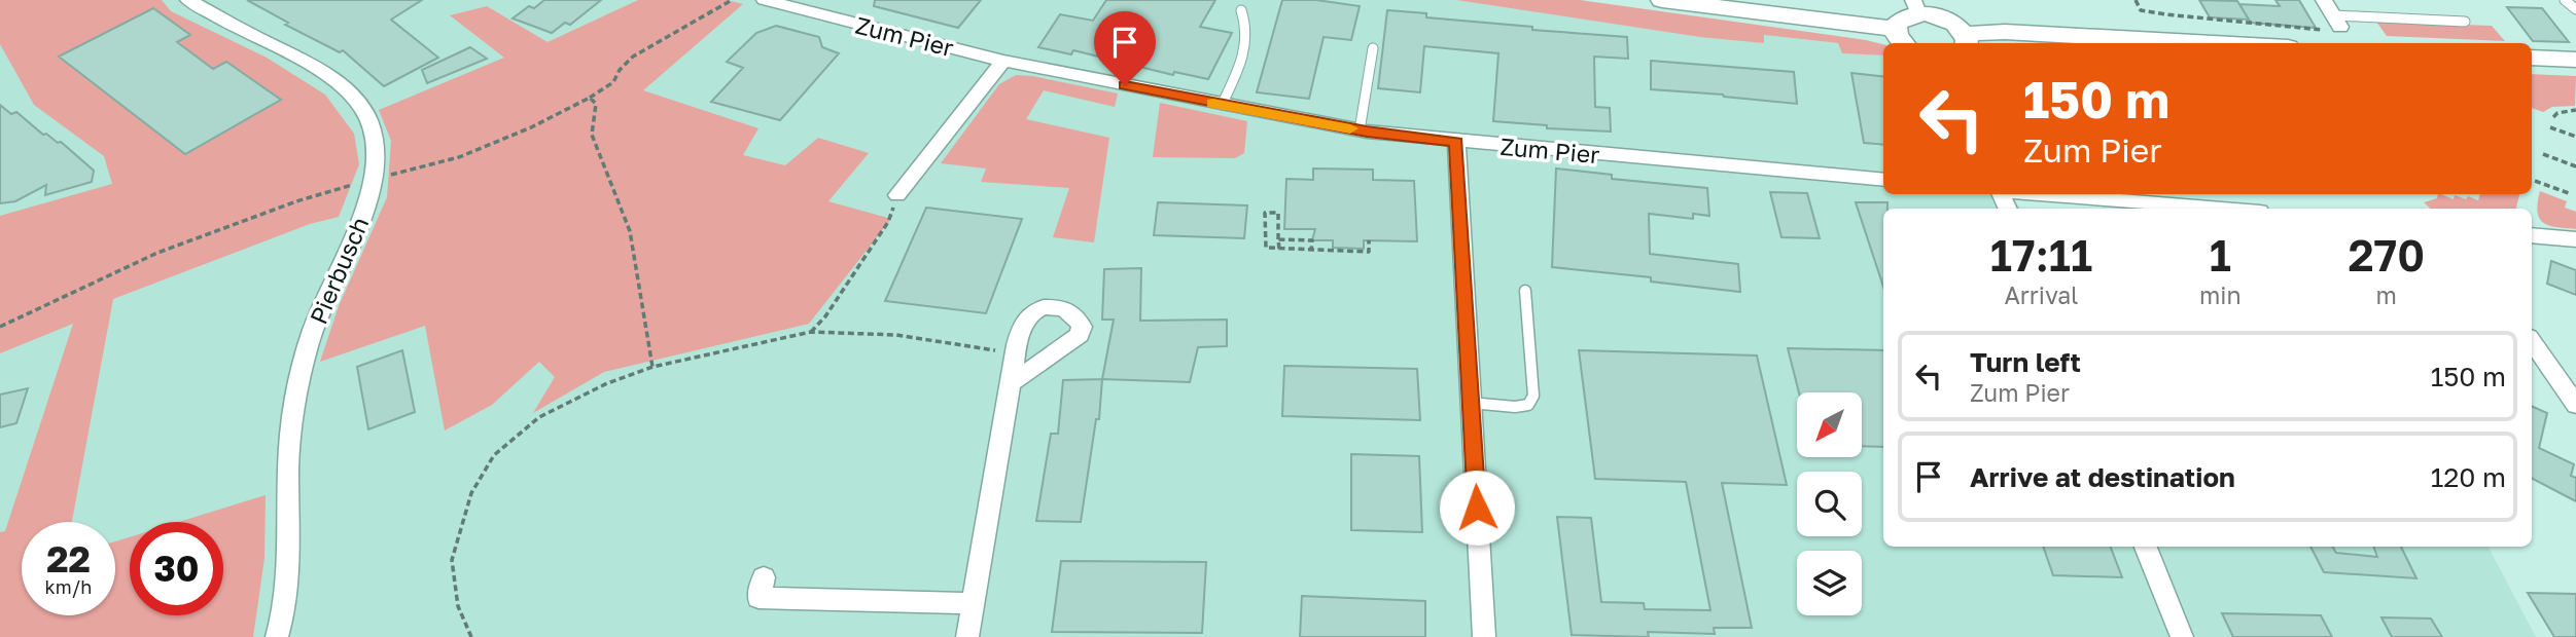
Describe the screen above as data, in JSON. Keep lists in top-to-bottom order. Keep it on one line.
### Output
{"streets":{"street":["Zum Pier","Pierbusch"]},"north":"bottom left","page":{"turn":["150 m","Zum Pier"],"eta":["17:11","Arrival","1","min","270","m"],"list":[{"name":"Turn left","note":"Zum Pier","value":"150 m"},{"name":"Arrive at destination","value":"120 m"}],"speed":"22 km/h","limit":"30"}}
